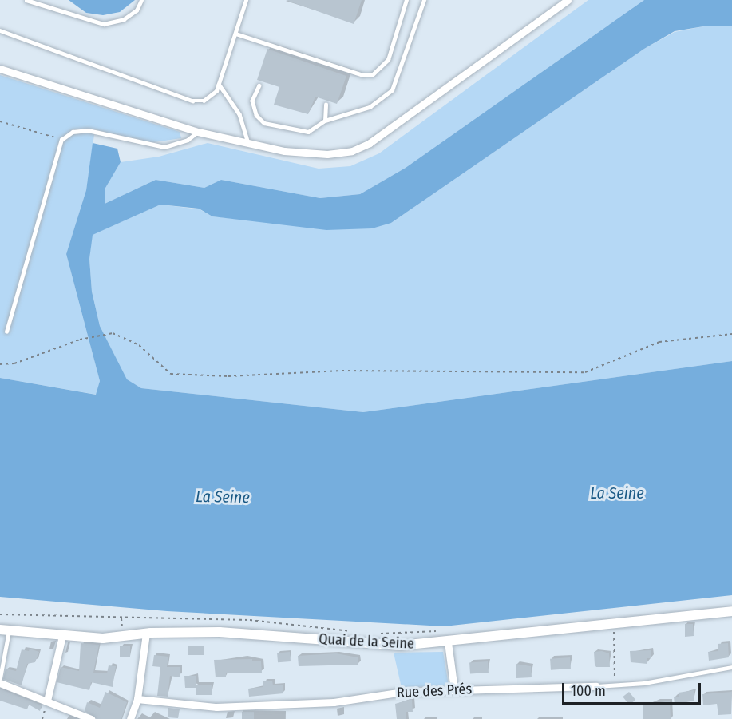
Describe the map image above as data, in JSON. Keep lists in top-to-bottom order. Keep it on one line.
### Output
{"streets":{"street":["Quai de la Seine","Rue des Prés"]},"water":["La Seine"],"scale_bar":"100 m"}
